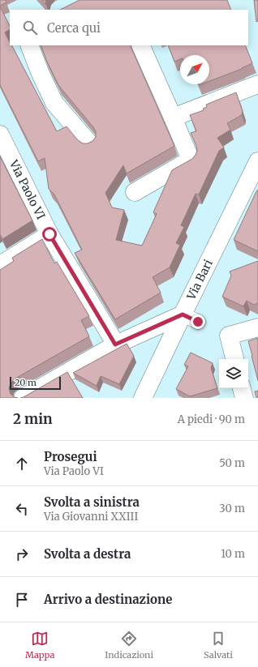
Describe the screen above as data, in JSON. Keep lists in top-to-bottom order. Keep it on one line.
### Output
{"streets":{"street":["Via Paolo VI","Via Bari"]},"scale_bar":"20 m","north":"top right","page":{"search":"Cerca qui","scale":"20 m","heading":["2 min","A piedi · 90 m"],"list":[["Prosegui","Via Paolo VI","50 m"],["Svolta a sinistra","Via Giovanni XXIII","30 m"],["Svolta a destra","10 m"],"Arrivo a destinazione"],"nav":["Mappa","Indicazioni","Salvati"]}}
